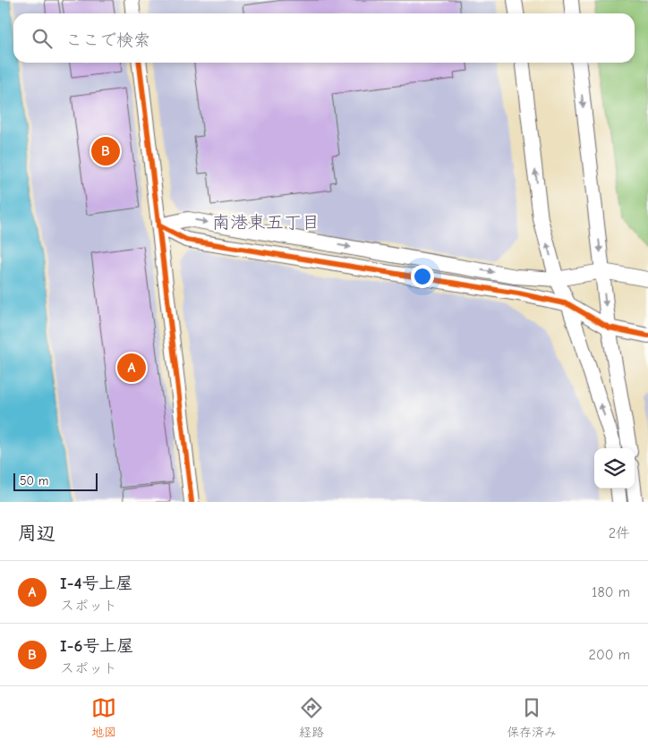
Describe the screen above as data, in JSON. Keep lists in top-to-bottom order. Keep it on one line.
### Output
{"districts":["南港東五丁目"],"scale_bar":"50 m","page":{"search":"ここで検索","pins":["B","A"],"scale":"50 m","heading":["周辺","2件"],"list":[{"mark":"A","name":"I-4号上屋","note":"スポット","value":"180 m"},{"mark":"B","name":"I-6号上屋","note":"スポット","value":"200 m"}],"nav":["地図","経路","保存済み"]}}
